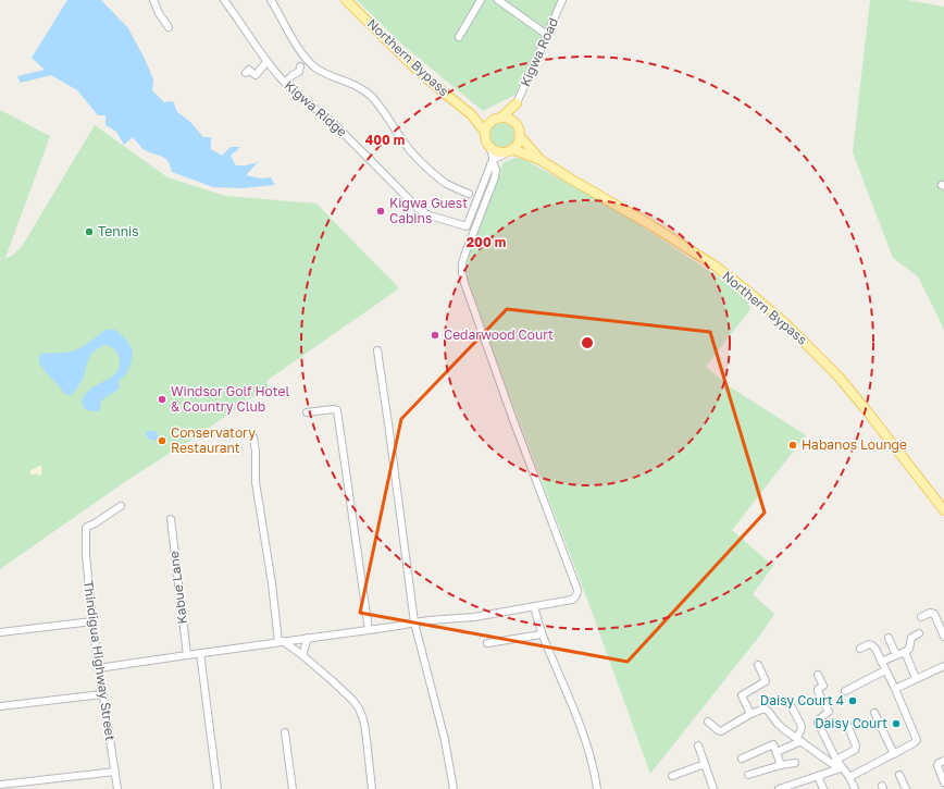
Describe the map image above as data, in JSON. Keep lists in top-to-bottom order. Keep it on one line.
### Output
{"streets":{"main road":["Northern Bypass"],"street":["Kigwa Road","Kigwa Ridge","Kabue Lane","Thindigua Highway Street"]},"places":["Kigwa Guest Cabins","Tennis","Cedarwood Court","Windsor Golf Hotel & Country Club","Conservatory Restaurant","Habanos Lounge","Daisy Court 4","Daisy Court"],"rings":["400 m","200 m"]}
